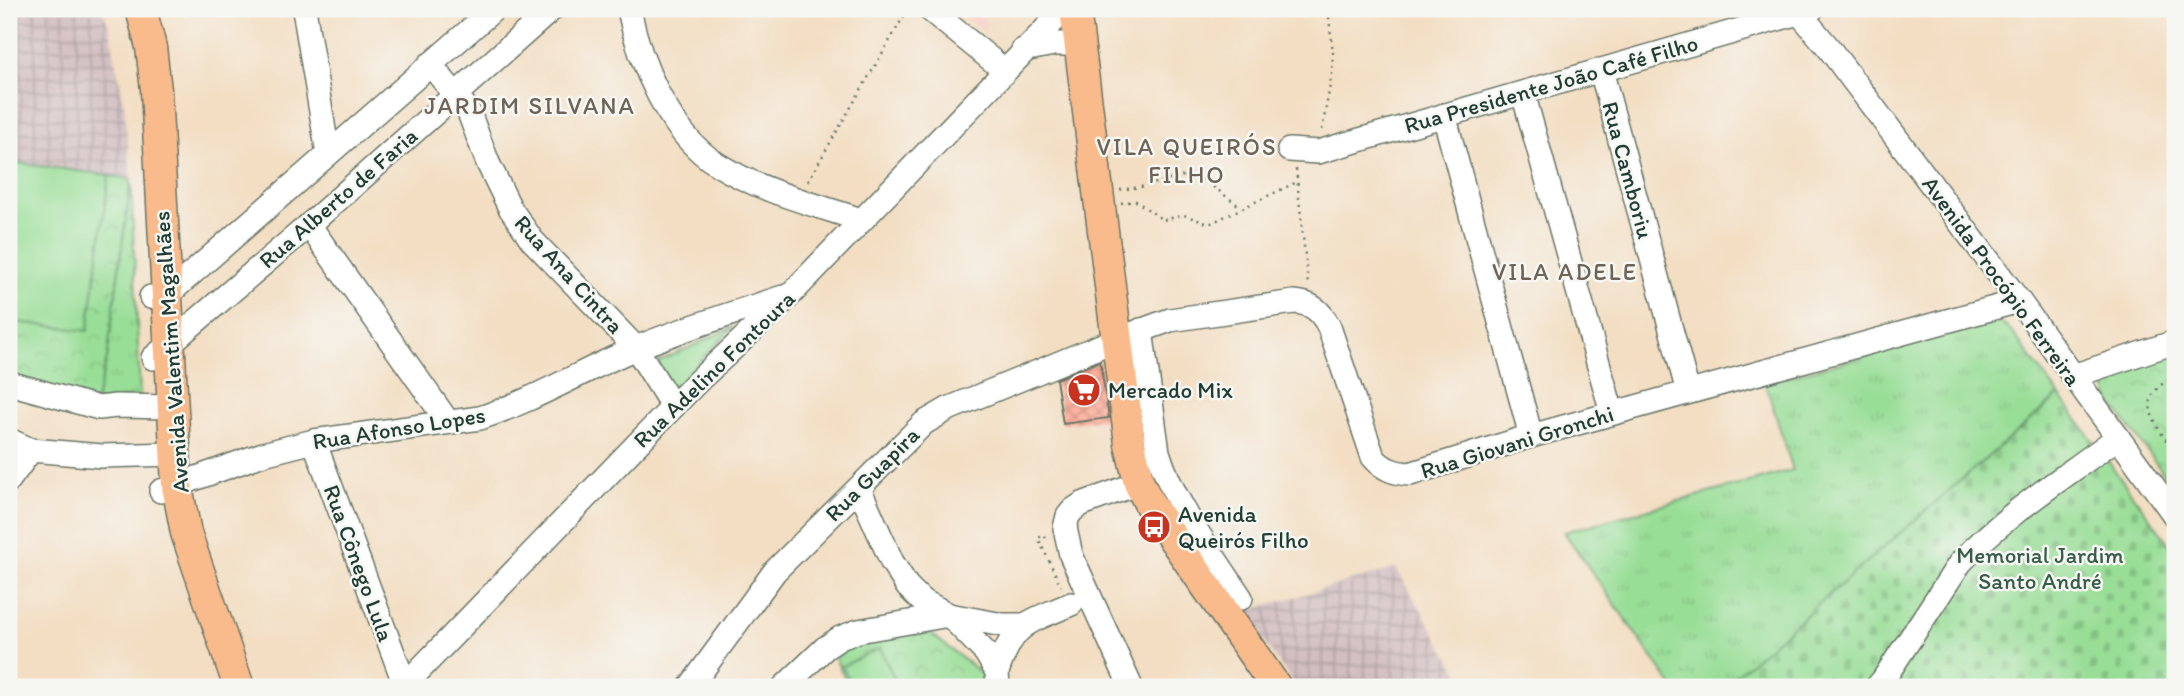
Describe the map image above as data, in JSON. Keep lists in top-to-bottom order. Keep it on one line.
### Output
{"streets":{"main road":["Avenida Valentim Magalhães"],"street":["Rua Presidente João Café Filho","Rua Camboriu","Rua Alberto de Faria","Rua Ana Cintra","Avenida Procópio Ferreira","Rua Adelino Fontoura","Rua Afonso Lopes","Rua Giovani Gronchi","Rua Guapira","Rua Cônego Lula"]},"crossings":[["Rua Presidente João Café Filho","Rua Camboriu"],["Rua Presidente João Café Filho","Avenida Procópio Ferreira"],["Rua Camboriu","Rua Giovani Gronchi"],["Rua Alberto de Faria","Rua Ana Cintra"],["Rua Alberto de Faria","Avenida Valentim Magalhães"],["Rua Ana Cintra","Rua Adelino Fontoura"],["Rua Ana Cintra","Rua Afonso Lopes"],["Avenida Procópio Ferreira","Rua Giovani Gronchi"],["Avenida Valentim Magalhães","Rua Afonso Lopes"],["Rua Adelino Fontoura","Rua Afonso Lopes"],["Rua Adelino Fontoura","Rua Cônego Lula"],["Rua Afonso Lopes","Rua Cônego Lula"],["Rua Giovani Gronchi","Rua Guapira"]],"districts":["JARDIM SILVANA","VILA QUEIRÓS FILHO","VILA ADELE"],"parks":["Memorial Jardim Santo André"],"places":{"supermarket":["Mercado Mix"],"bus stop":["Avenida Queirós Filho"]}}
